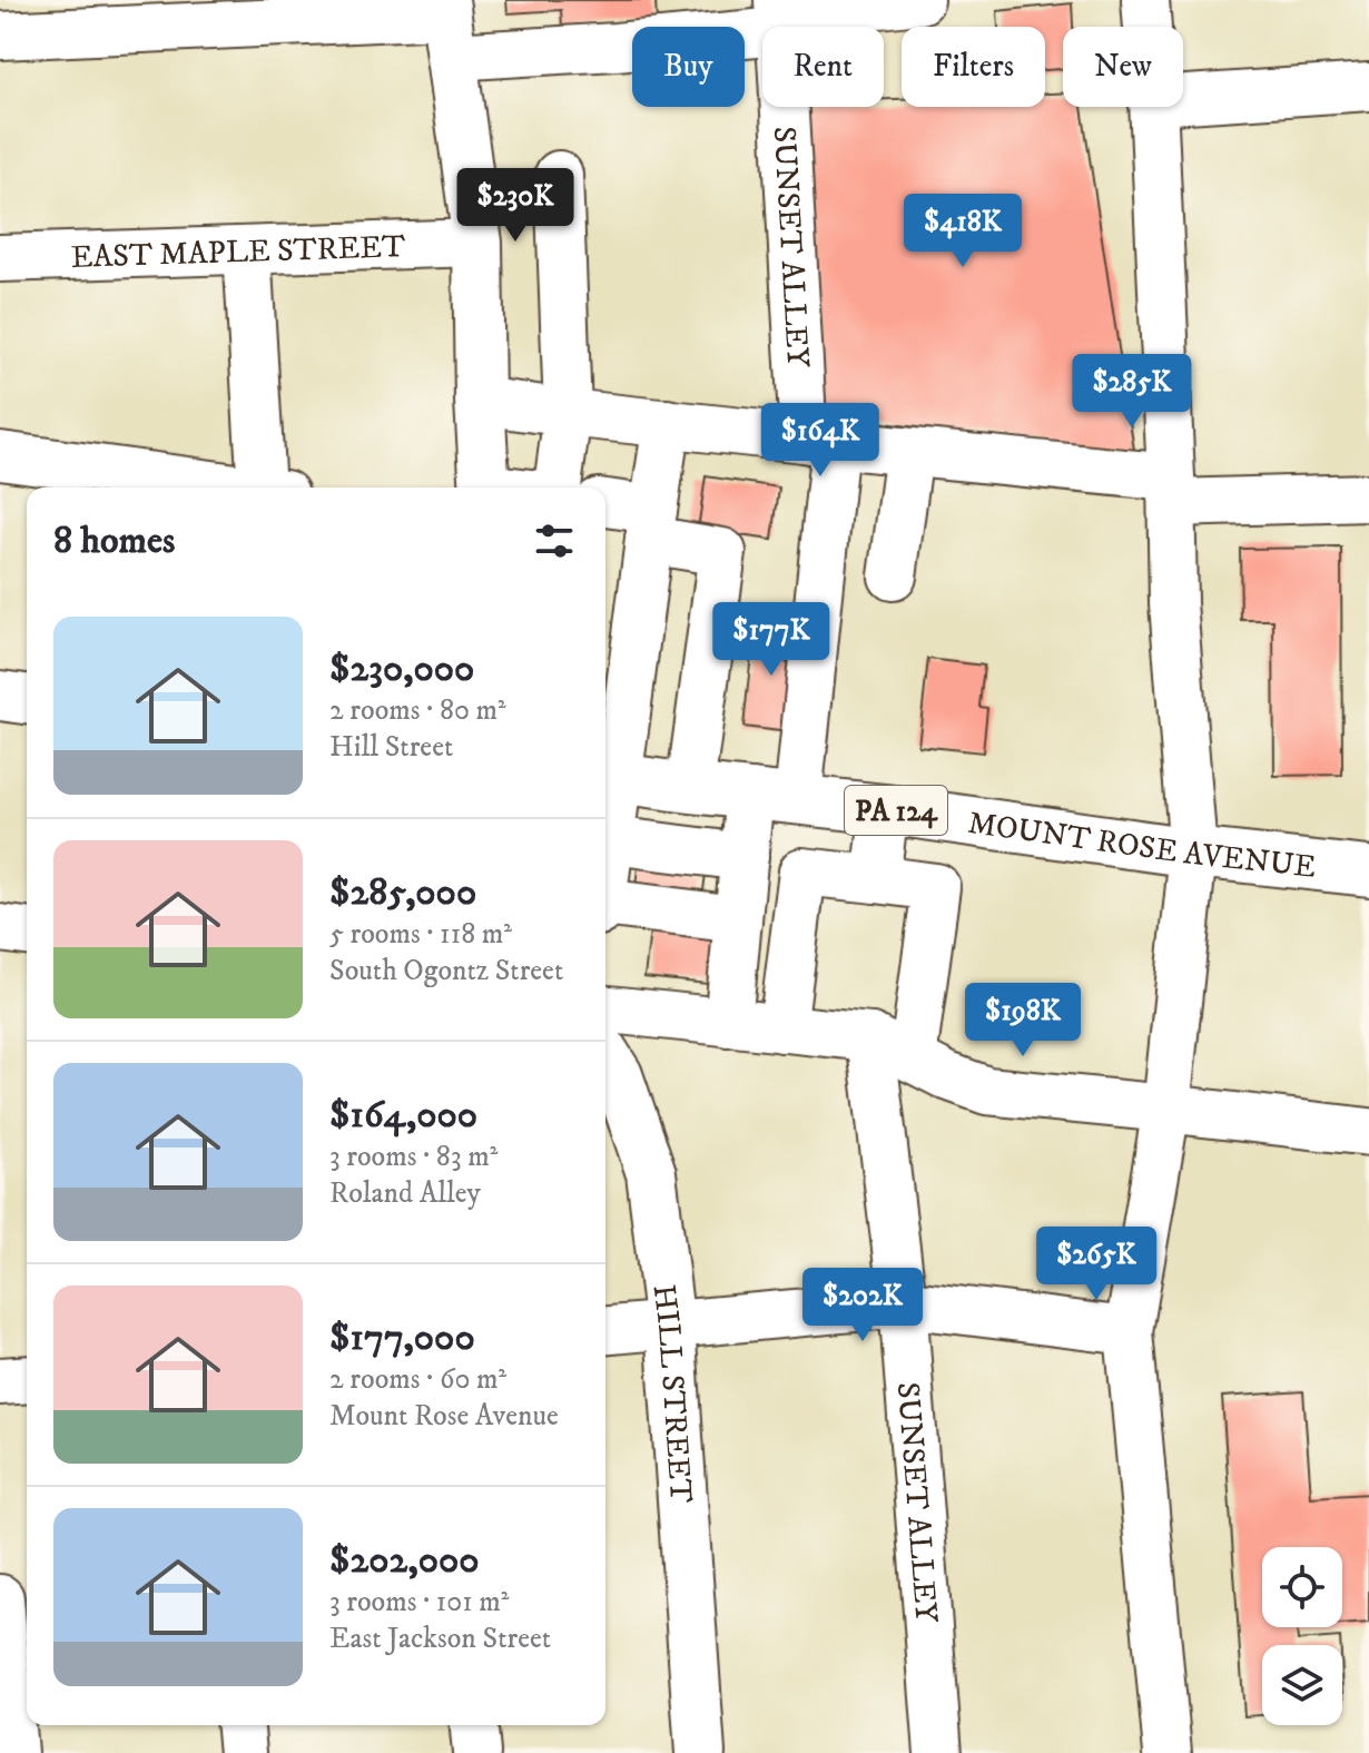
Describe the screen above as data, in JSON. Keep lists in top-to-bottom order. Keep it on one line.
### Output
{"streets":{"main road":["PA 124","MOUNT ROSE AVENUE","HILL STREET"],"street":["SUNSET ALLEY","EAST MAPLE STREET"]},"crossings":[["SUNSET ALLEY","MOUNT ROSE AVENUE"]],"page":{"chip":["Buy","Rent","Filters","New"],"price":["$230K","$418K","$285K","$164K","$177K","$198K","$265K","$202K"],"heading":"8 homes","list":[{"name":"$230,000","note":"2 rooms · 80 m² · Hill Street"},{"name":"$285,000","note":"5 rooms · 118 m² · South Ogontz Street"},{"name":"$164,000","note":"3 rooms · 83 m² · Roland Alley"},{"name":"$177,000","note":"2 rooms · 60 m² · Mount Rose Avenue"},{"name":"$202,000","note":"3 rooms · 101 m² · East Jackson Street"}]}}
